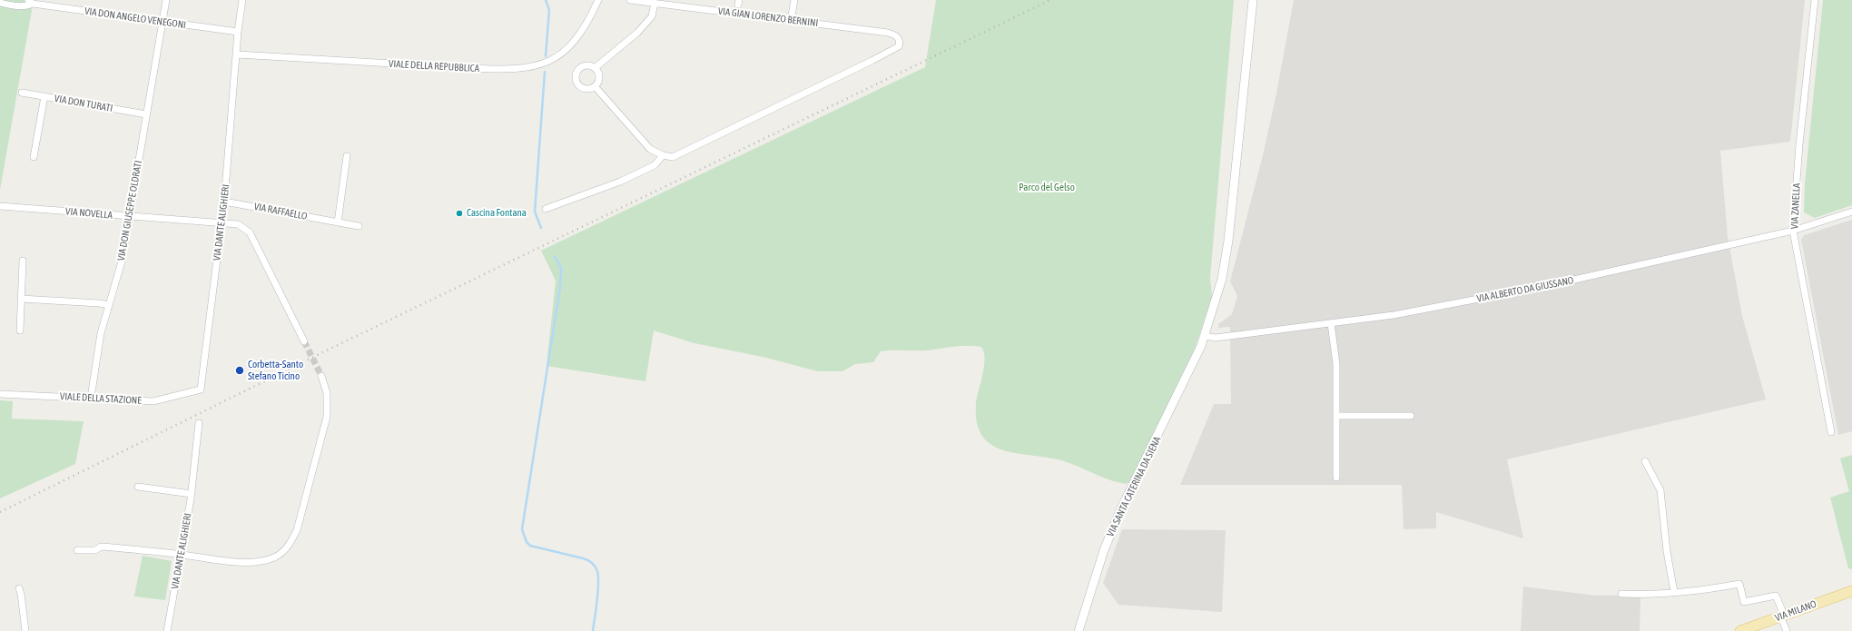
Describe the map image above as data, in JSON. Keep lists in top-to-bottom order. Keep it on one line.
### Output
{"streets":{"main road":["VIA MILANO"],"street":["VIA GIAN LORENZO BERNINI","VIA DON ANGELO VENEGONI","VIALE DELLA REPUBBLICA","VIA DON TURATI","VIA ZANELLA","VIA DON GIUSEPPE OLDRATI","VIA RAFFAELLO","VIA NOVELLA","VIA DANTE ALIGHIERI","VIA ALBERTO DA GIUSSANO","VIALE DELLA STAZIONE","VIA SANTA CATERINA DA SIENA"]},"crossings":[["VIA DON ANGELO VENEGONI","VIA DON GIUSEPPE OLDRATI"],["VIA DON ANGELO VENEGONI","VIA DANTE ALIGHIERI"],["VIALE DELLA REPUBBLICA","VIA DANTE ALIGHIERI"],["VIA DON TURATI","VIA DON GIUSEPPE OLDRATI"],["VIA ZANELLA","VIA ALBERTO DA GIUSSANO"],["VIA DON GIUSEPPE OLDRATI","VIA NOVELLA"],["VIA DON GIUSEPPE OLDRATI","VIALE DELLA STAZIONE"],["VIA RAFFAELLO","VIA DANTE ALIGHIERI"],["VIA NOVELLA","VIA DANTE ALIGHIERI"],["VIA DANTE ALIGHIERI","VIALE DELLA STAZIONE"],["VIA ALBERTO DA GIUSSANO","VIA SANTA CATERINA DA SIENA"]],"parks":["Parco del Gelso"],"places":["Cascina Fontana","Corbetta-Santo Stefano Ticino"]}
